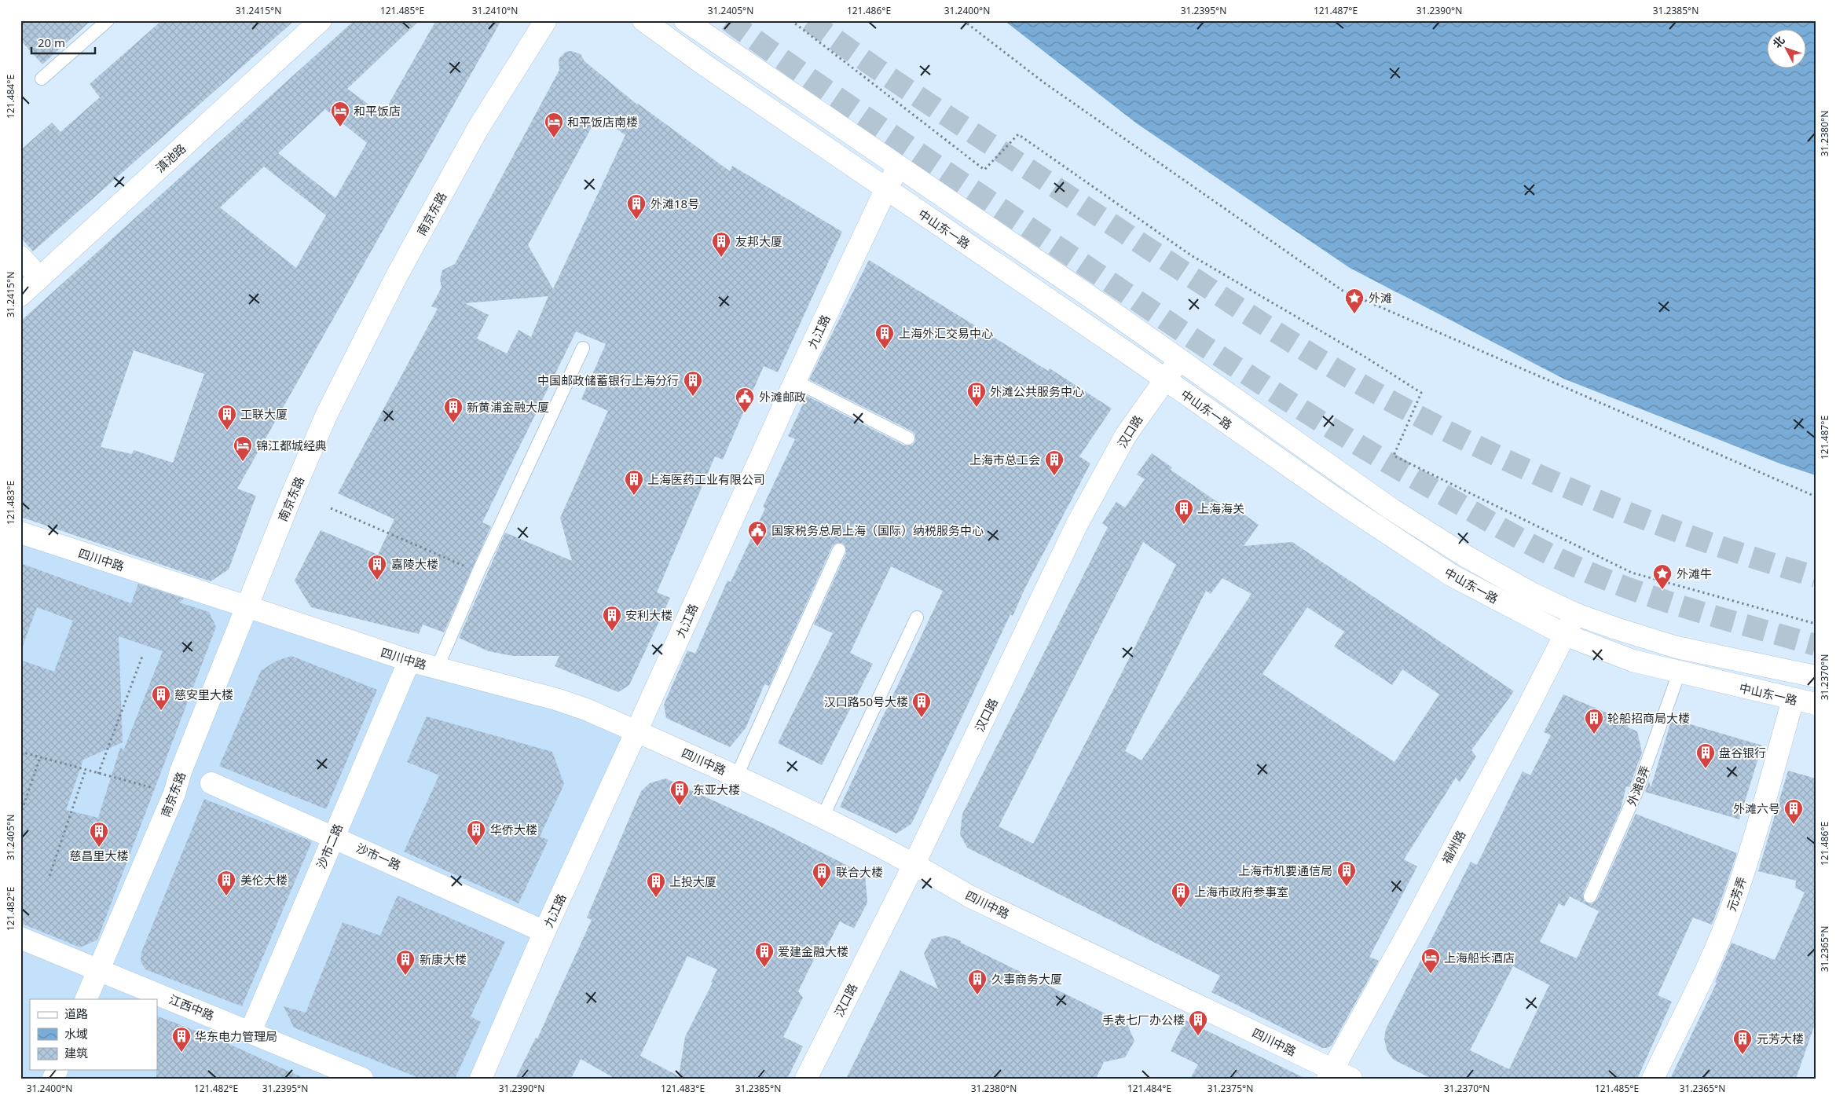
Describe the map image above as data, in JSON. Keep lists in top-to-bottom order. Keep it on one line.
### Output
{"streets":{"street":["滇池路","南京东路","中山东一路","九江路","汉口路","四川中路","沙市二路","福州路","沙市一路","元芳弄","江西中路"],"lane":["外滩8弄"]},"crossings":[["南京东路","四川中路"],["南京东路","江西中路"],["中山东一路","九江路"],["中山东一路","汉口路"],["中山东一路","外滩8弄"],["中山东一路","福州路"],["中山东一路","元芳弄"],["九江路","四川中路"],["九江路","沙市一路"],["汉口路","四川中路"],["四川中路","沙市二路"],["四川中路","福州路"],["沙市二路","沙市一路"],["沙市二路","江西中路"]],"places":{"hotel":["和平饭店","和平饭店南楼","锦江都城经典","上海船长酒店"],"building":["外滩18号","友邦大厦","上海外汇交易中心","中国邮政储蓄银行上海分行","外滩公共服务中心","新黄浦金融大厦","工联大厦","上海市总工会","上海医药工业有限公司","上海海关","嘉陵大楼","安利大楼","慈安里大楼","汉口路50号大楼","轮船招商局大楼","盘谷银行","东亚大楼","外滩六号","华侨大楼","慈昌里大楼","上海市机要通信局","联合大楼","美伦大楼","上投大厦","上海市政府参事室","爱建金融大楼","新康大楼","久事商务大厦","手表七厂办公楼","华东电力管理局","元芳大楼"],"place":["外滩","外滩牛"],"public building":["外滩邮政","国家税务总局上海（国际）纳税服务中心"]},"legend":["道路","水域","建筑"],"scale_bar":"20 m","north":"top left","coordinates":["31.2415°N","121.485°E","31.2410°N","31.2405°N","121.486°E","31.2400°N","31.2395°N","121.487°E","31.2390°N","31.2385°N","121.484°E","31.2380°N","121.483°E","31.2370°N","121.482°E","31.2365°N","31.2375°N"]}
